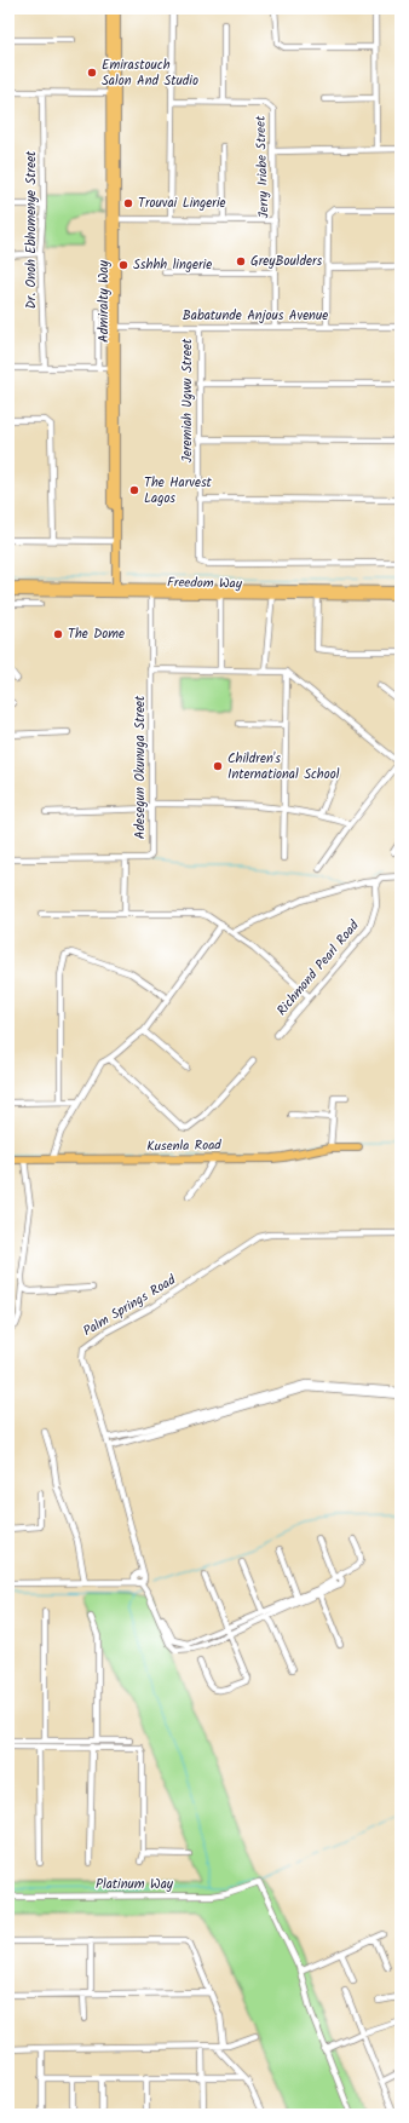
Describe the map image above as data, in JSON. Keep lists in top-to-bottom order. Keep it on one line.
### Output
{"streets":{"main road":["Admiralty Way","Freedom Way","Kusenla Road"],"street":["Jerry Iriabe Street","Dr. Onoh Ebhomenye Street","Babatunde Anjous Avenue","Jeremiah Ugwu Street","Adesegun Okunuga Street","Richmond Pearl Road","Palm Springs Road","Platinum Way"]},"crossings":[["Jerry Iriabe Street","Babatunde Anjous Avenue"],["Admiralty Way","Babatunde Anjous Avenue"],["Admiralty Way","Freedom Way"],["Babatunde Anjous Avenue","Jeremiah Ugwu Street"],["Freedom Way","Adesegun Okunuga Street"]],"places":["Emirastouch Salon And Studio","Trouvai Lingerie","GreyBoulders","Sshhh lingerie","The Harvest Lagos","The Dome","Children's International School"]}
